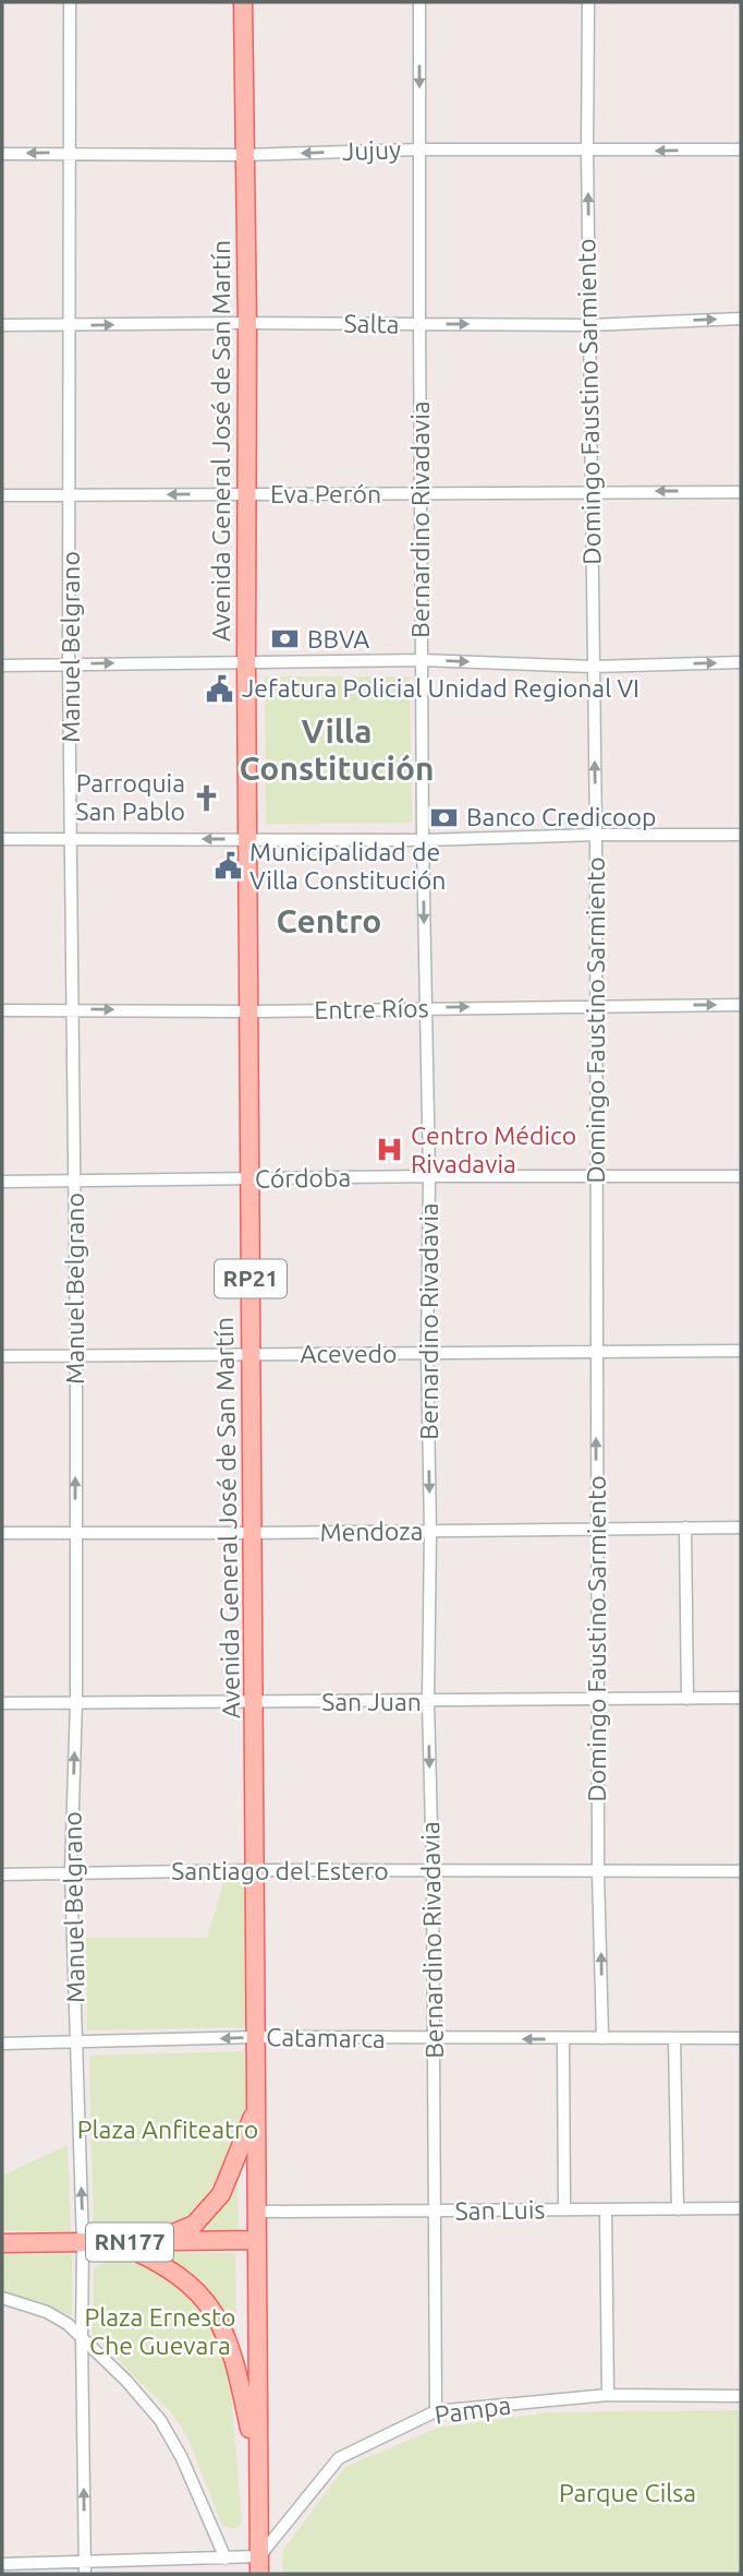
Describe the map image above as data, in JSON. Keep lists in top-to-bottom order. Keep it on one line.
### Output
{"streets":{"main road":["Avenida General José de San Martín","RP21","RN177"],"street":["Jujuy","Salta","Domingo Faustino Sarmiento","Eva Perón","Bernardino Rivadavia","Manuel Belgrano","Entre Ríos","Córdoba","Acevedo","Mendoza","San Juan","Santiago del Estero","Catamarca","San Luis","Pampa"]},"crossings":[["Jujuy","Domingo Faustino Sarmiento"],["Jujuy","Avenida General José de San Martín"],["Jujuy","Bernardino Rivadavia"],["Jujuy","Manuel Belgrano"],["Salta","Domingo Faustino Sarmiento"],["Salta","Avenida General José de San Martín"],["Salta","Bernardino Rivadavia"],["Salta","Manuel Belgrano"],["Domingo Faustino Sarmiento","Eva Perón"],["Domingo Faustino Sarmiento","Entre Ríos"],["Domingo Faustino Sarmiento","Córdoba"],["Domingo Faustino Sarmiento","Acevedo"],["Domingo Faustino Sarmiento","Mendoza"],["Domingo Faustino Sarmiento","San Juan"],["Domingo Faustino Sarmiento","Santiago del Estero"],["Domingo Faustino Sarmiento","Catamarca"],["Avenida General José de San Martín","Eva Perón"],["Avenida General José de San Martín","Entre Ríos"],["Avenida General José de San Martín","Córdoba"],["Avenida General José de San Martín","Acevedo"],["Avenida General José de San Martín","Mendoza"],["Avenida General José de San Martín","San Juan"],["Avenida General José de San Martín","Santiago del Estero"],["Avenida General José de San Martín","Catamarca"],["Avenida General José de San Martín","San Luis"],["Avenida General José de San Martín","RN177"],["Avenida General José de San Martín","Pampa"],["Eva Perón","Bernardino Rivadavia"],["Eva Perón","Manuel Belgrano"],["Bernardino Rivadavia","Entre Ríos"],["Bernardino Rivadavia","Córdoba"],["Bernardino Rivadavia","Acevedo"],["Bernardino Rivadavia","Mendoza"],["Bernardino Rivadavia","San Juan"],["Bernardino Rivadavia","Santiago del Estero"],["Bernardino Rivadavia","Catamarca"],["Bernardino Rivadavia","San Luis"],["Bernardino Rivadavia","Pampa"],["Manuel Belgrano","Entre Ríos"],["Manuel Belgrano","Córdoba"],["Manuel Belgrano","Acevedo"],["Manuel Belgrano","Mendoza"],["Manuel Belgrano","San Juan"],["Manuel Belgrano","Santiago del Estero"],["Manuel Belgrano","Catamarca"],["Manuel Belgrano","RN177"]],"one_way":["Jujuy","Salta","Eva Perón","Entre Ríos","Catamarca"],"districts":["Villa Constitución","Centro"],"parks":["Plaza Anfiteatro","Plaza Ernesto Che Guevara","Parque Cilsa"],"places":{"bank":["BBVA","Banco Credicoop"],"public building":["Jefatura Policial Unidad Regional VI","Municipalidad de Villa Constitución"],"church":["Parroquia San Pablo"],"hospital":["Centro Médico Rivadavia"]}}
